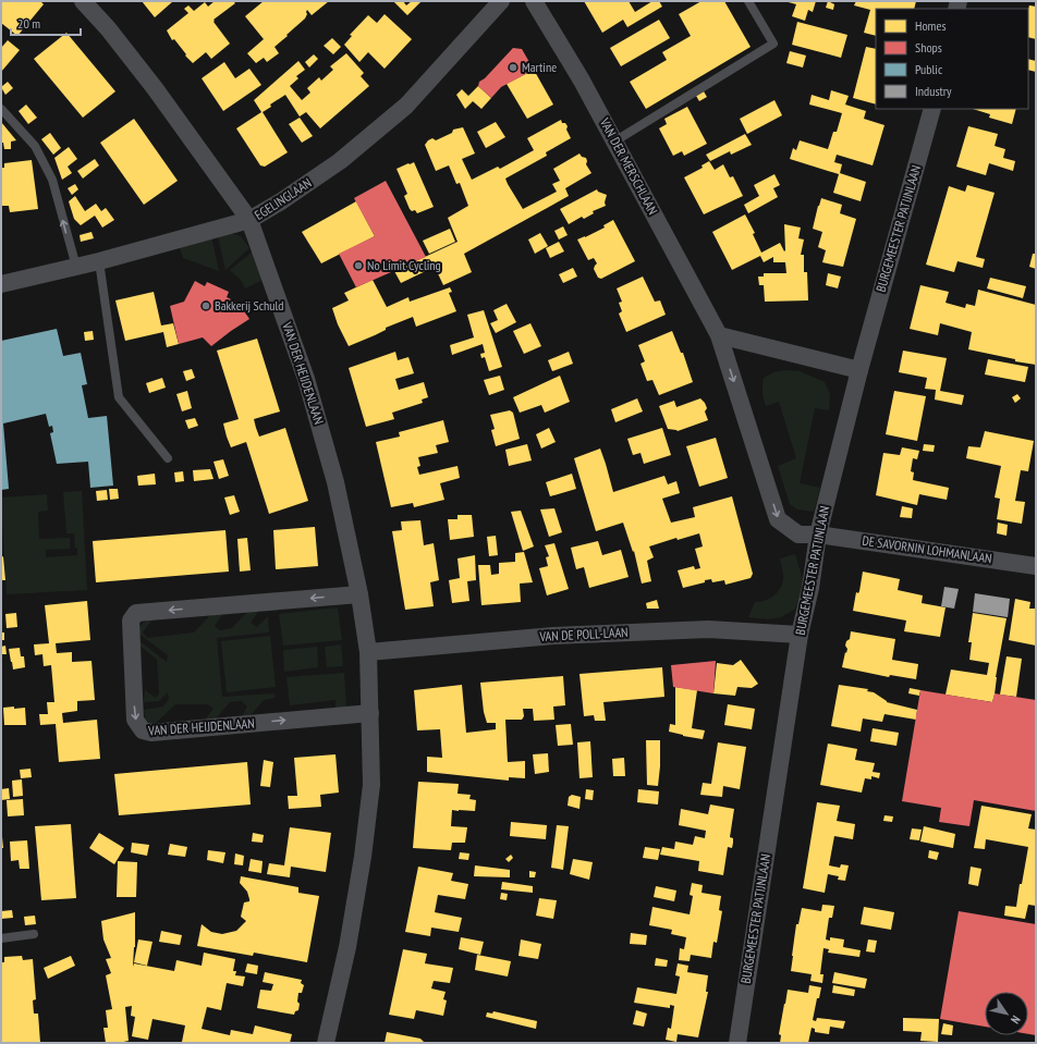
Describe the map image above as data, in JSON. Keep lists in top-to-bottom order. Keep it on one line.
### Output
{"streets":{"street":["VAN DER MERSCHLAAN","EGELINGLAAN","BURGEMEESTER PATIJNLAAN","VAN DER HEIJDENLAAN","DE SAVORNIN LOHMANLAAN","VAN DE POLL-LAAN"]},"crossings":[["VAN DER MERSCHLAAN","BURGEMEESTER PATIJNLAAN"],["VAN DER MERSCHLAAN","DE SAVORNIN LOHMANLAAN"],["EGELINGLAAN","VAN DER HEIJDENLAAN"],["BURGEMEESTER PATIJNLAAN","DE SAVORNIN LOHMANLAAN"],["BURGEMEESTER PATIJNLAAN","VAN DE POLL-LAAN"],["VAN DER HEIJDENLAAN","VAN DE POLL-LAAN"]],"one_way":["VAN DER MERSCHLAAN"],"places":["Martine","No Limit Cycling","Bakkerij Schuld"],"legend":["Homes","Shops","Public","Industry"],"scale_bar":"20 m","north":"bottom right"}
